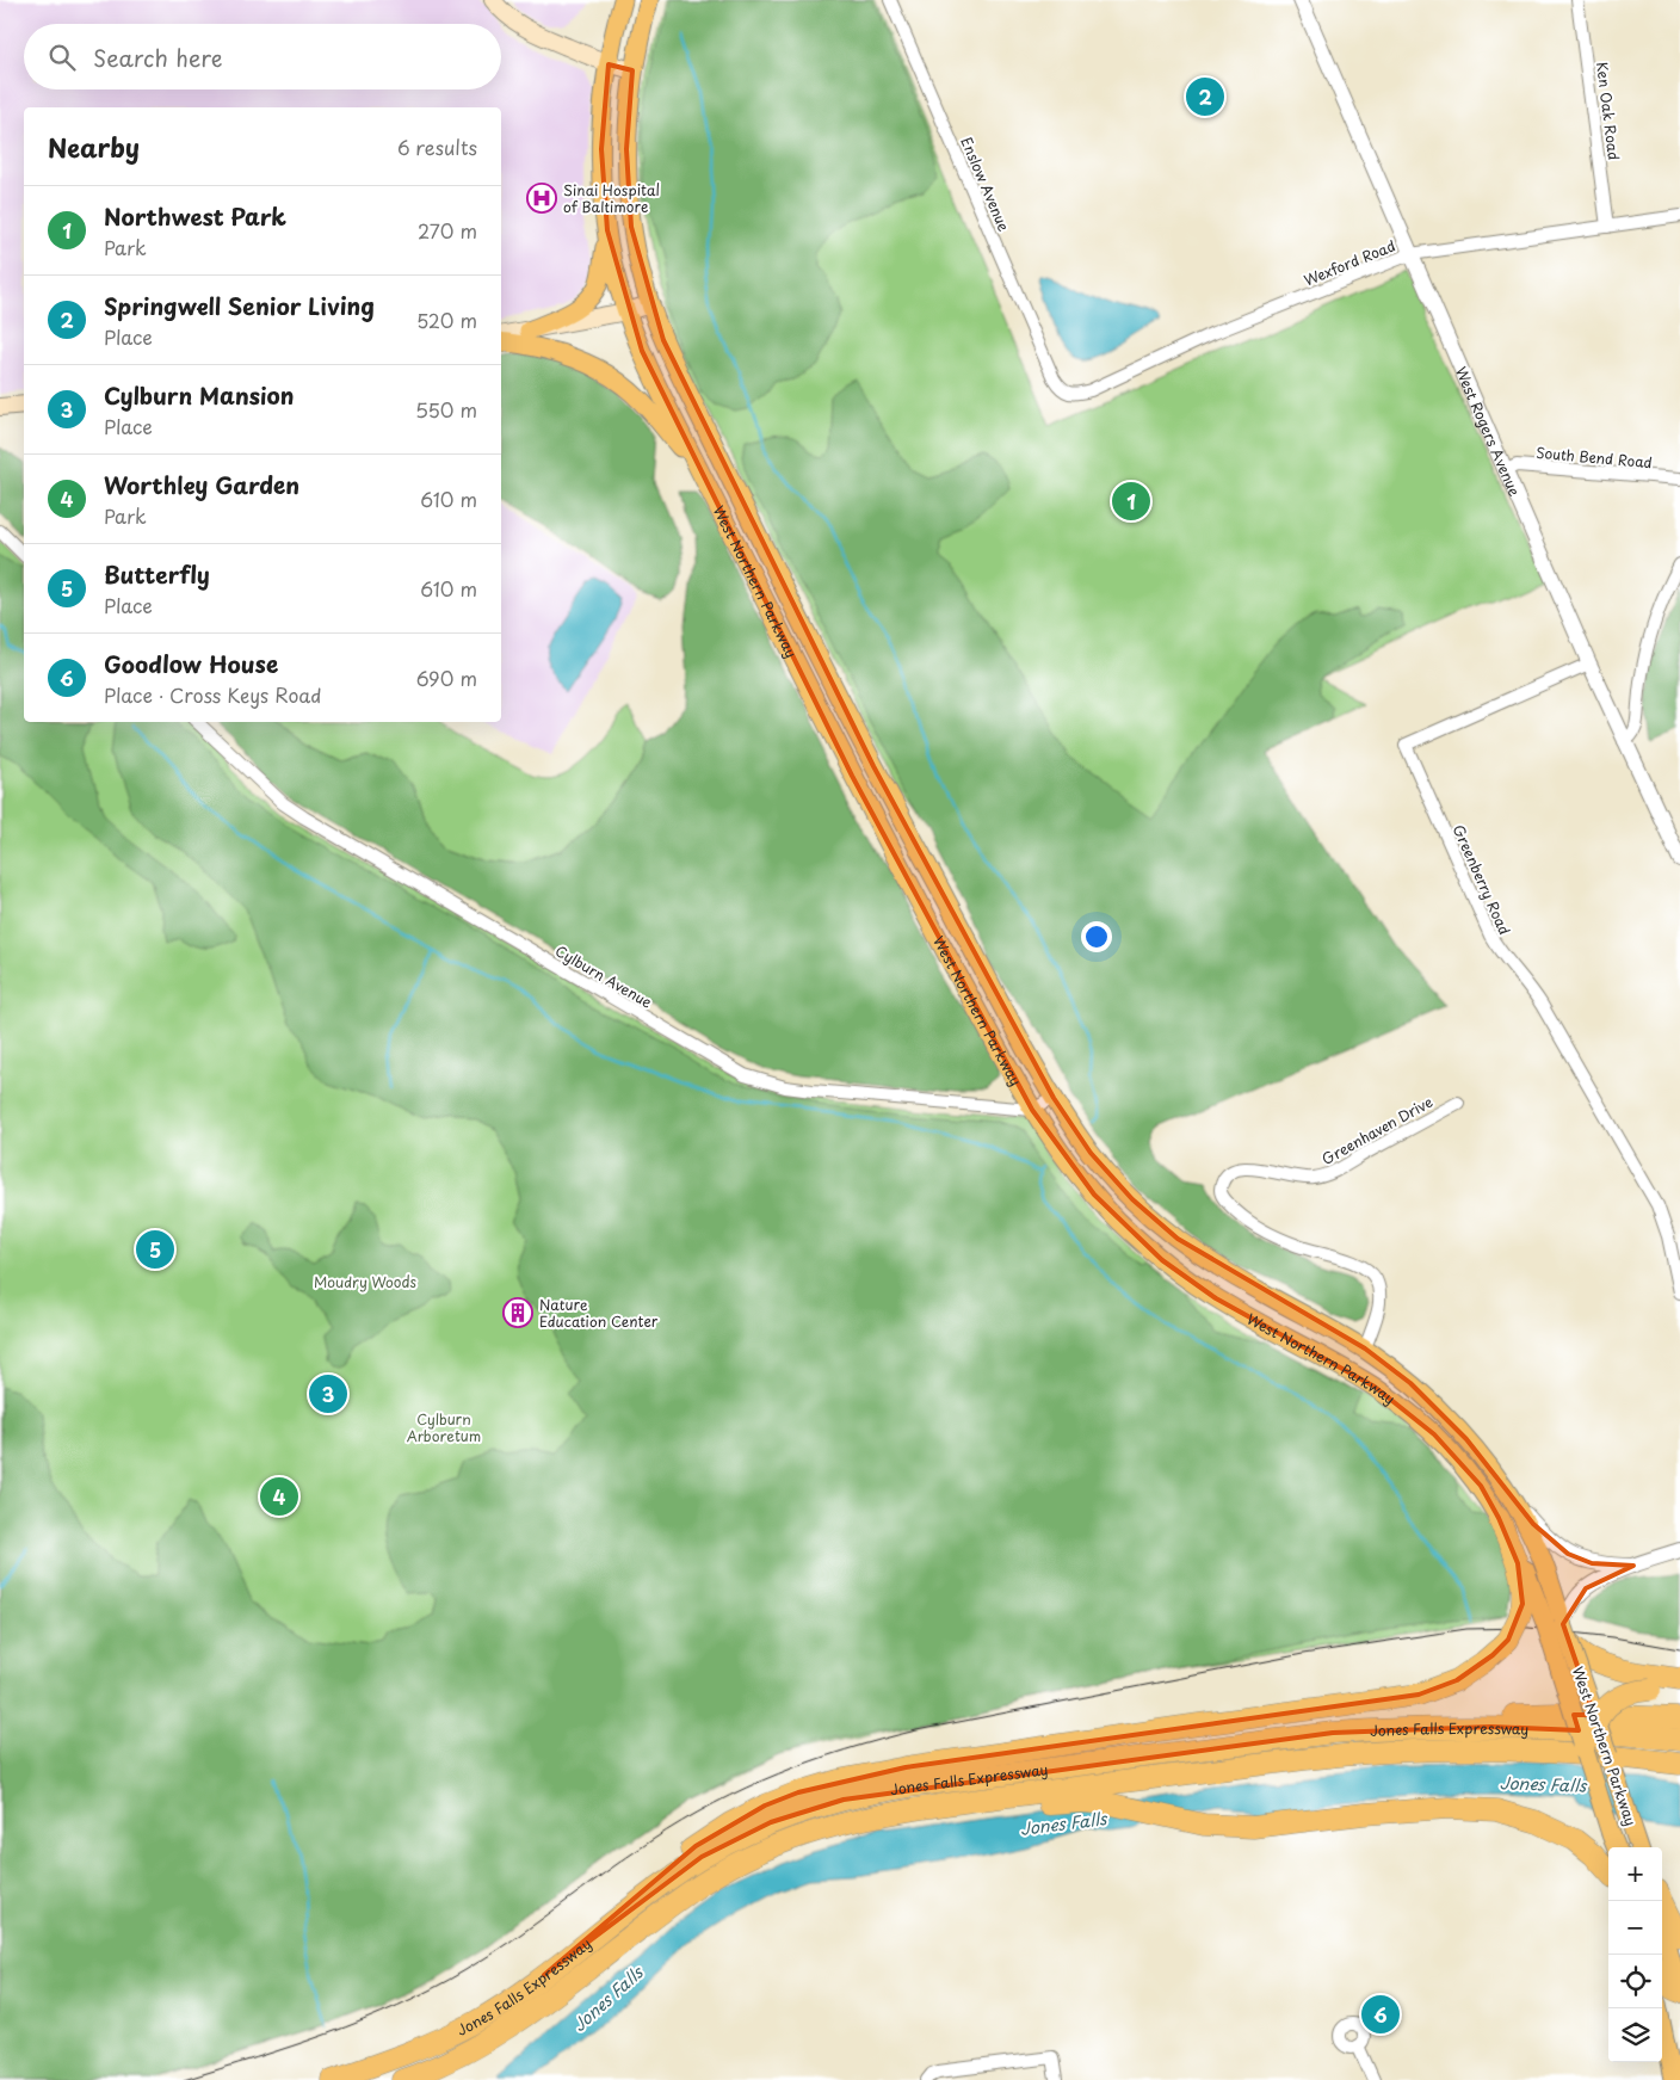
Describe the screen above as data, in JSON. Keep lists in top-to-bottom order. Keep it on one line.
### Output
{"streets":{"highway":["Jones Falls Expressway"],"main road":["West Northern Parkway"],"street":["Ken Oak Road","Enslow Avenue","Wexford Road","West Rogers Avenue","South Bend Road","Greenberry Road","Cylburn Avenue","Greenhaven Drive"]},"crossings":[["Ken Oak Road","Wexford Road"],["Enslow Avenue","Wexford Road"],["Wexford Road","West Rogers Avenue"],["West Rogers Avenue","South Bend Road"],["West Rogers Avenue","Greenberry Road"],["West Northern Parkway","Cylburn Avenue"],["West Northern Parkway","Greenhaven Drive"]],"water":["Jones Falls"],"parks":["Moudry Woods","Cylburn Arboretum"],"places":{"hospital":["Sinai Hospital of Baltimore"],"building":["Nature Education Center"]},"page":{"search":"Search here","pins":["2","1","5","3","4","6"],"heading":["Nearby","6 results"],"list":[{"mark":"1","name":"Northwest Park","note":"Park","value":"270 m"},{"mark":"2","name":"Springwell Senior Living","note":"Place","value":"520 m"},{"mark":"3","name":"Cylburn Mansion","note":"Place","value":"550 m"},{"mark":"4","name":"Worthley Garden","note":"Park","value":"610 m"},{"mark":"5","name":"Butterfly","note":"Place","value":"610 m"},{"mark":"6","name":"Goodlow House","note":"Place · Cross Keys Road","value":"690 m"}],"map_buttons":["+","−"]}}
